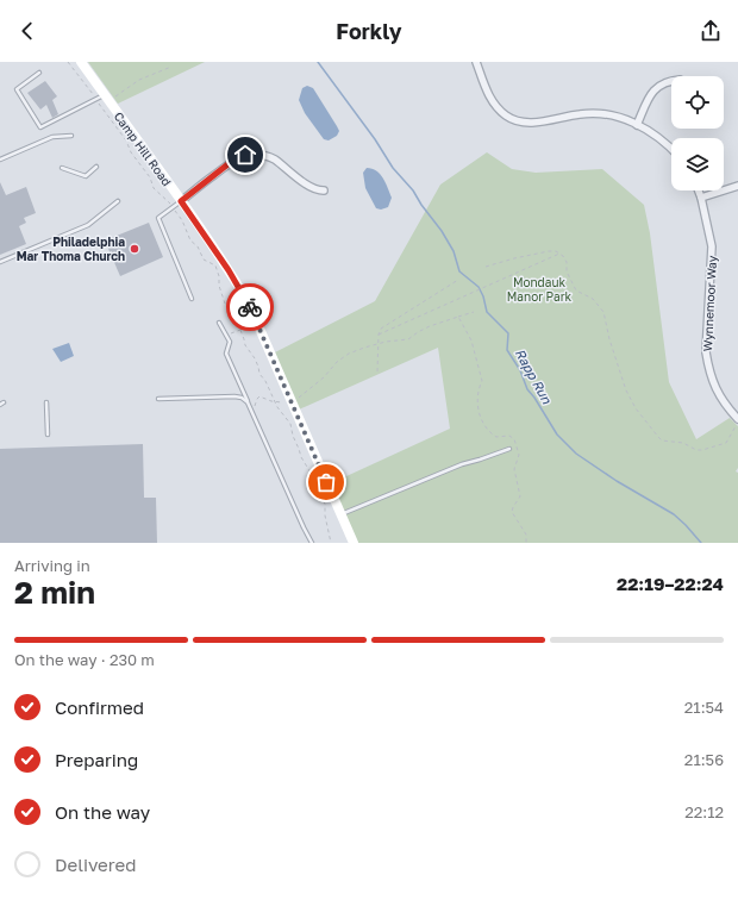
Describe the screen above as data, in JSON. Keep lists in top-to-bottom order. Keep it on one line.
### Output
{"streets":{"street":["Camp Hill Road","Wynnemoor Way"]},"water":["Rapp Run"],"parks":["Mondauk Manor Park"],"places":["Philadelphia Mar Thoma Church"],"page":{"header":"Forkly","heading":["2 min","Arriving in","22:19–22:24"],"bar":"On the way · 230 m","list":[["Confirmed","21:54"],["Preparing","21:56"],["On the way","22:12"],"Delivered"]}}
